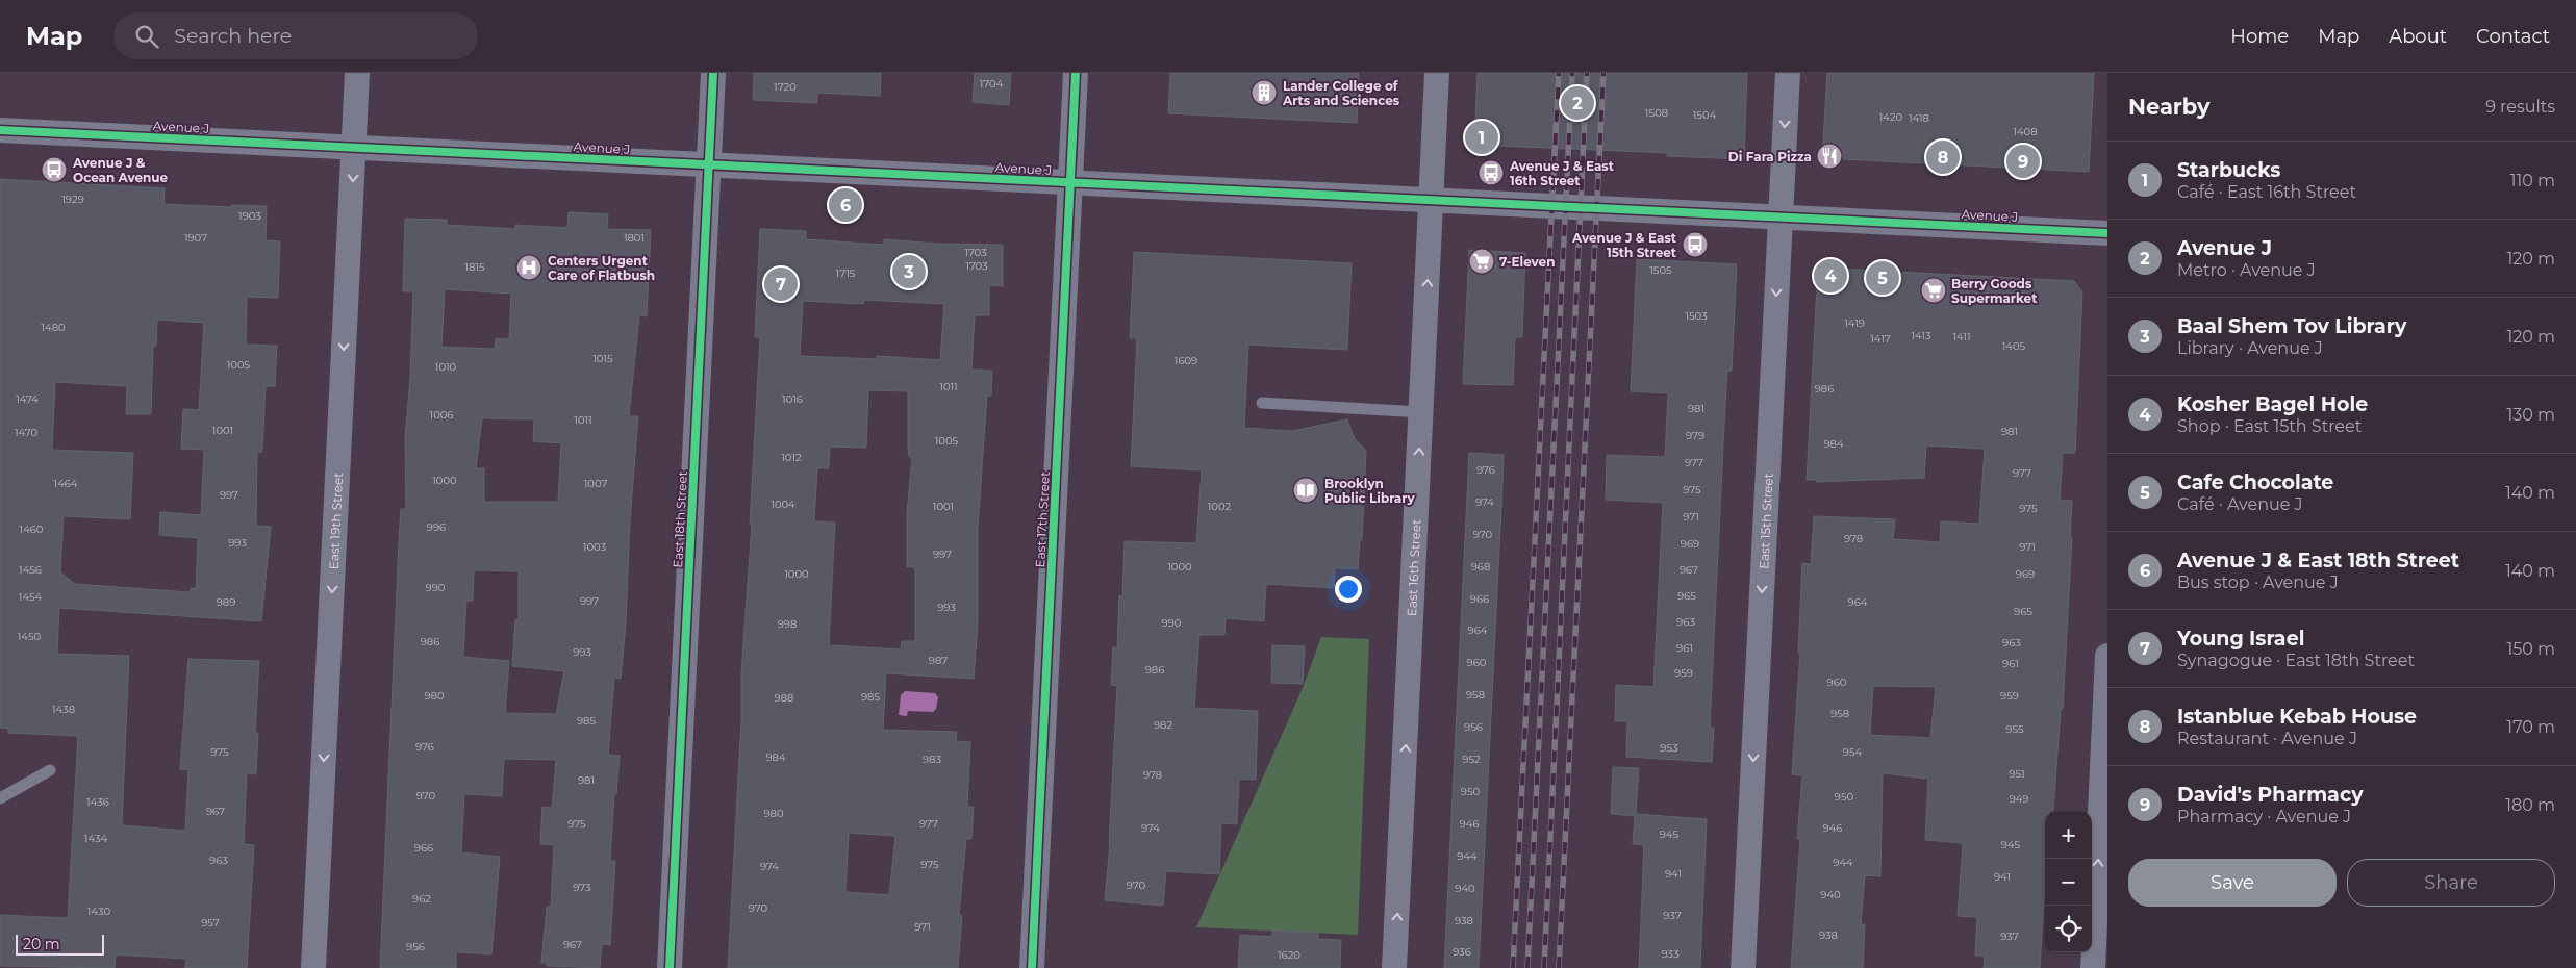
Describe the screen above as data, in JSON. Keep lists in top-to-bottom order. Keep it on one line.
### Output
{"streets":{"street":["Avenue J","East 18th Street","East 17th Street","East 19th Street","East 15th Street","East 16th Street"]},"crossings":[["Avenue J","East 18th Street"],["Avenue J","East 17th Street"],["Avenue J","East 19th Street"],["Avenue J","East 15th Street"],["Avenue J","East 16th Street"]],"one_way":["East 19th Street","East 15th Street","East 16th Street"],"places":{"building":["Lander College of Arts and Sciences"],"restaurant":["Di Fara Pizza"],"bus stop":["Avenue J & Ocean Avenue","Avenue J & East 16th Street","Avenue J & East 15th Street"],"supermarket":["7-Eleven","Berry Goods Supermarket"],"hospital":["Centers Urgent Care of Flatbush"],"library":["Brooklyn Public Library"]},"house_numbers":["1704","1720","1508","1504","1420","1418","1408","1929","1903","1907","1801","1703","1703","1815","1505","1715","1503","1419","1480","1413","1411","1417","1405","1015","1609","1005","1010","1011","986","1474","1016","981","1006","1011","1001","981","1470","979","1005","984","1012","977","976","977","1000","1464","1007","975","997","974","1004","1001","1002","975","971","996","1460","970","978","993","969","1003","971","997","1000","968","1456","967","1000","969","990","965","1454","966","997","989","964","993","965","963","990","998","964","1450","986","963","961","993","987","960","961","986","959","960","958","980","959","985","988","1438","958","985","982","956","955","976","953","975","954","984","983","952","951","978","981","950","970","950","949","1436","967","980","975","977","946","974","946","945","1434","945","966","944","963","944","975","974","941","941","970","973","940","940","962","970","1430","937","938","957","971","938","937","967","956","936","933","1620"],"scale_bar":"20 m","page":{"header":"Map","search":"Search here","nav":["Home","Map","About","Contact"],"heading":["Nearby","9 results"],"pins":["2","1","8","9","6","3","4","5","7"],"list":[{"mark":"1","name":"Starbucks","note":"Café · East 16th Street","value":"110 m"},{"mark":"2","name":"Avenue J","note":"Metro · Avenue J","value":"120 m"},{"mark":"3","name":"Baal Shem Tov Library","note":"Library · Avenue J","value":"120 m"},{"mark":"4","name":"Kosher Bagel Hole","note":"Shop · East 15th Street","value":"130 m"},{"mark":"5","name":"Cafe Chocolate","note":"Café · Avenue J","value":"140 m"},{"mark":"6","name":"Avenue J & East 18th Street","note":"Bus stop · Avenue J","value":"140 m"},{"mark":"7","name":"Young Israel","note":"Synagogue · East 18th Street","value":"150 m"},{"mark":"8","name":"Istanblue Kebab House","note":"Restaurant · Avenue J","value":"170 m"},{"mark":"9","name":"David's Pharmacy","note":"Pharmacy · Avenue J","value":"180 m"}],"map_buttons":["+","−"],"buttons":["Save","Share"],"scale":"20 m"}}
